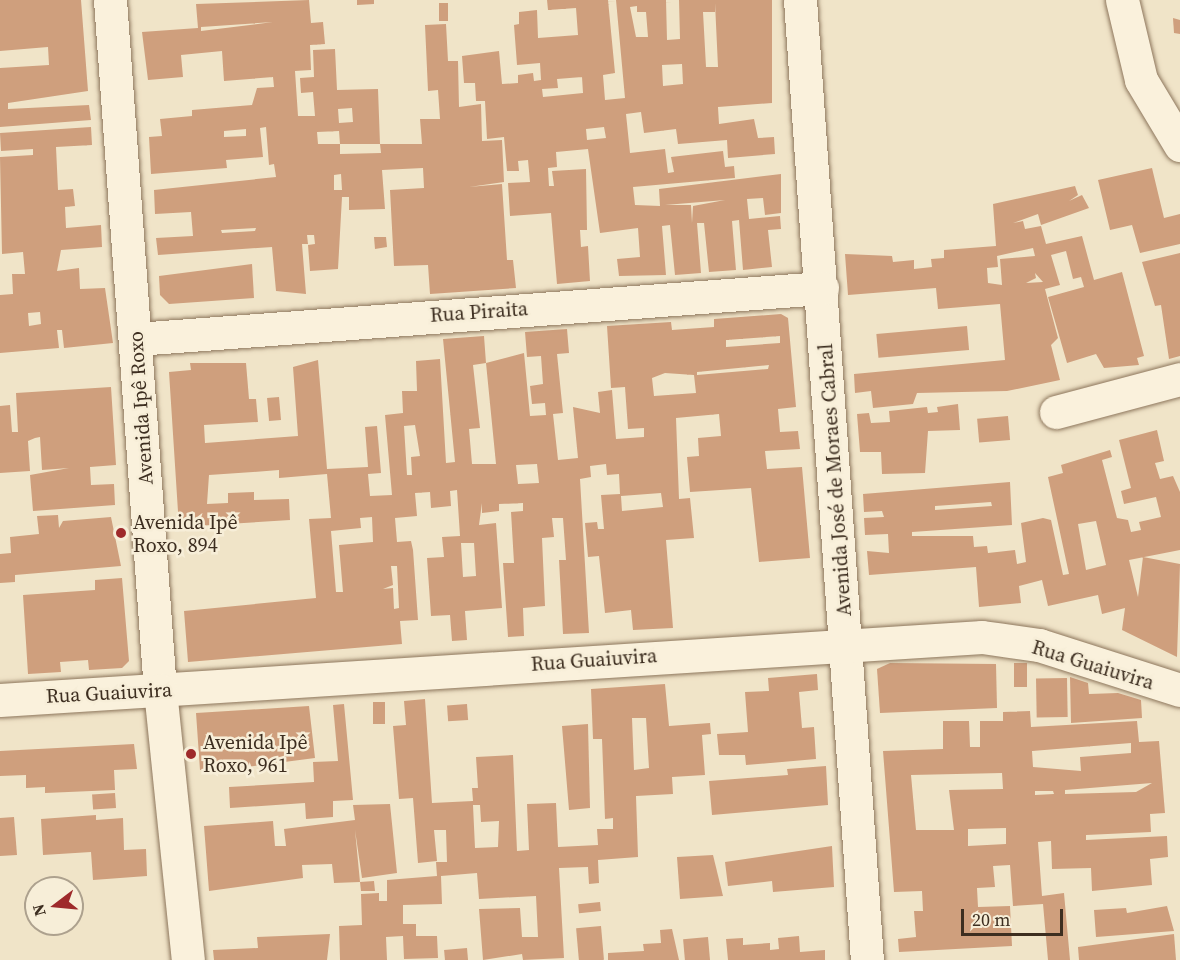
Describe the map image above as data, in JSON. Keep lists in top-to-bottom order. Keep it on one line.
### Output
{"streets":{"street":["Rua Piraita","Avenida Ipê Roxo","Avenida José de Moraes Cabral","Rua Guaiuvira"]},"crossings":[["Rua Piraita","Avenida Ipê Roxo"],["Rua Piraita","Avenida José de Moraes Cabral"],["Avenida Ipê Roxo","Rua Guaiuvira"],["Avenida José de Moraes Cabral","Rua Guaiuvira"]],"places":["Avenida Ipê Roxo, 894","Avenida Ipê Roxo, 961"],"scale_bar":"20 m","north":"left"}
